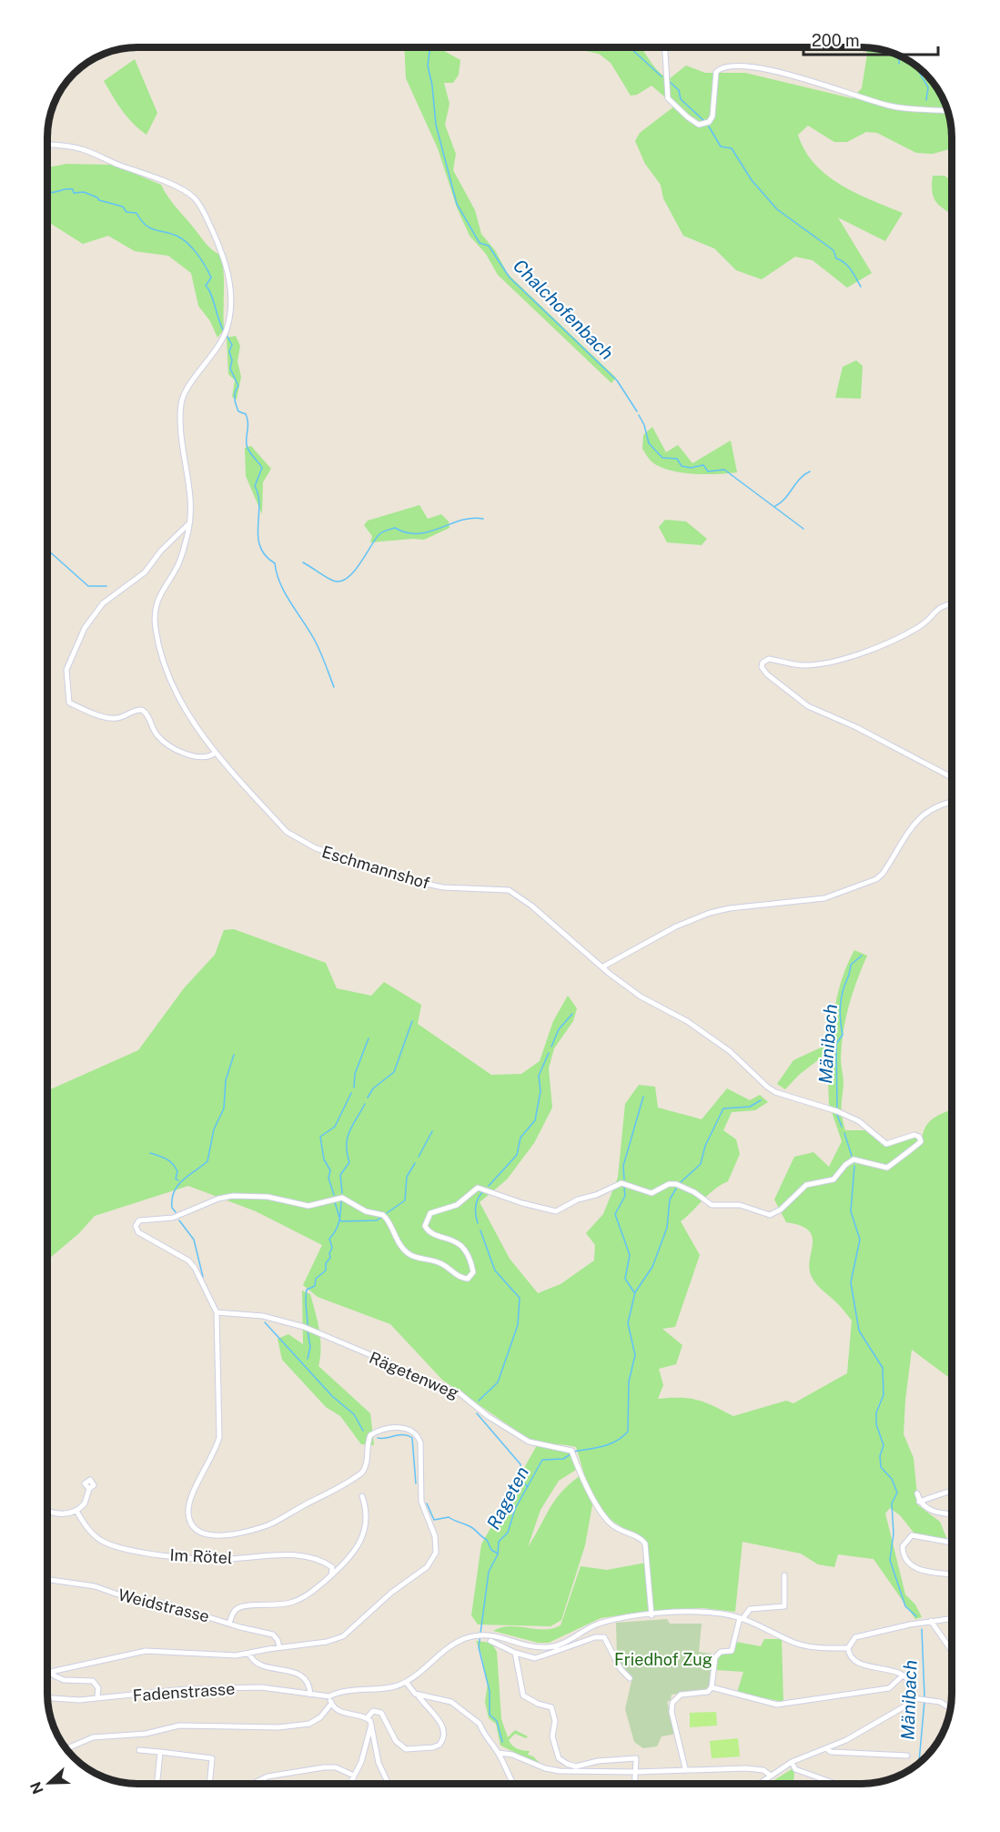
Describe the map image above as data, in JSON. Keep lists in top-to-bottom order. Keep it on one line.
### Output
{"streets":{"street":["Eschmannshof","Rägetenweg","Im Rötel","Weidstrasse","Fadenstrasse"]},"crossings":[["Eschmannshof","Rägetenweg"]],"water":["Chalchofenbach","Mänibach","Rageten"],"parks":["Friedhof Zug"],"scale_bar":"200 m","north":"left"}
